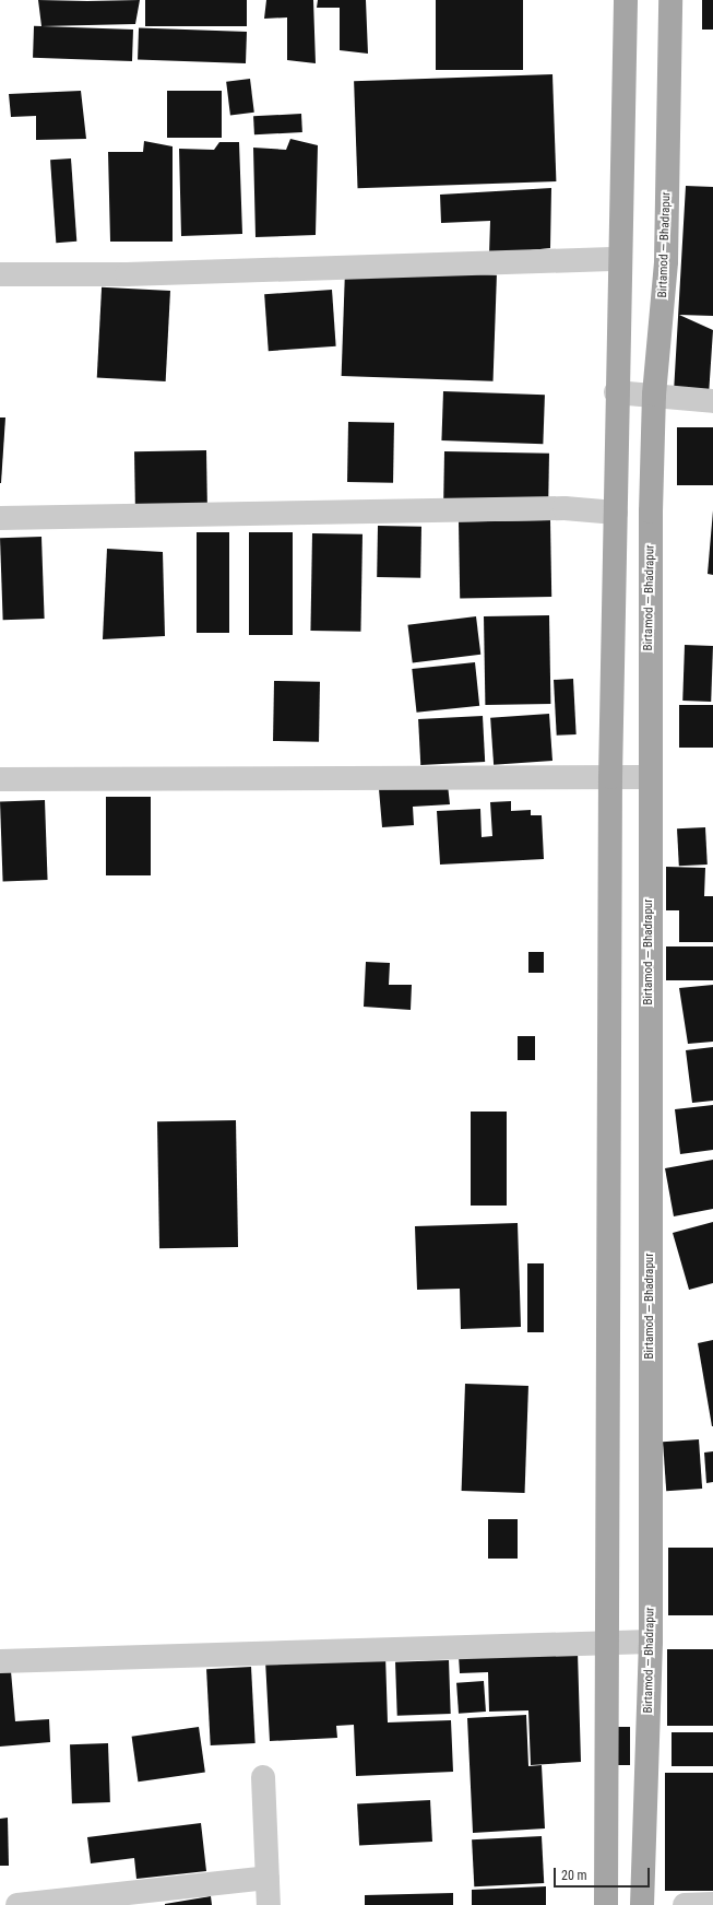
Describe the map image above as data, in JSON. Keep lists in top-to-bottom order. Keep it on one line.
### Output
{"streets":{"main road":["Birtamod — Bhadrapur"]},"scale_bar":"20 m"}
